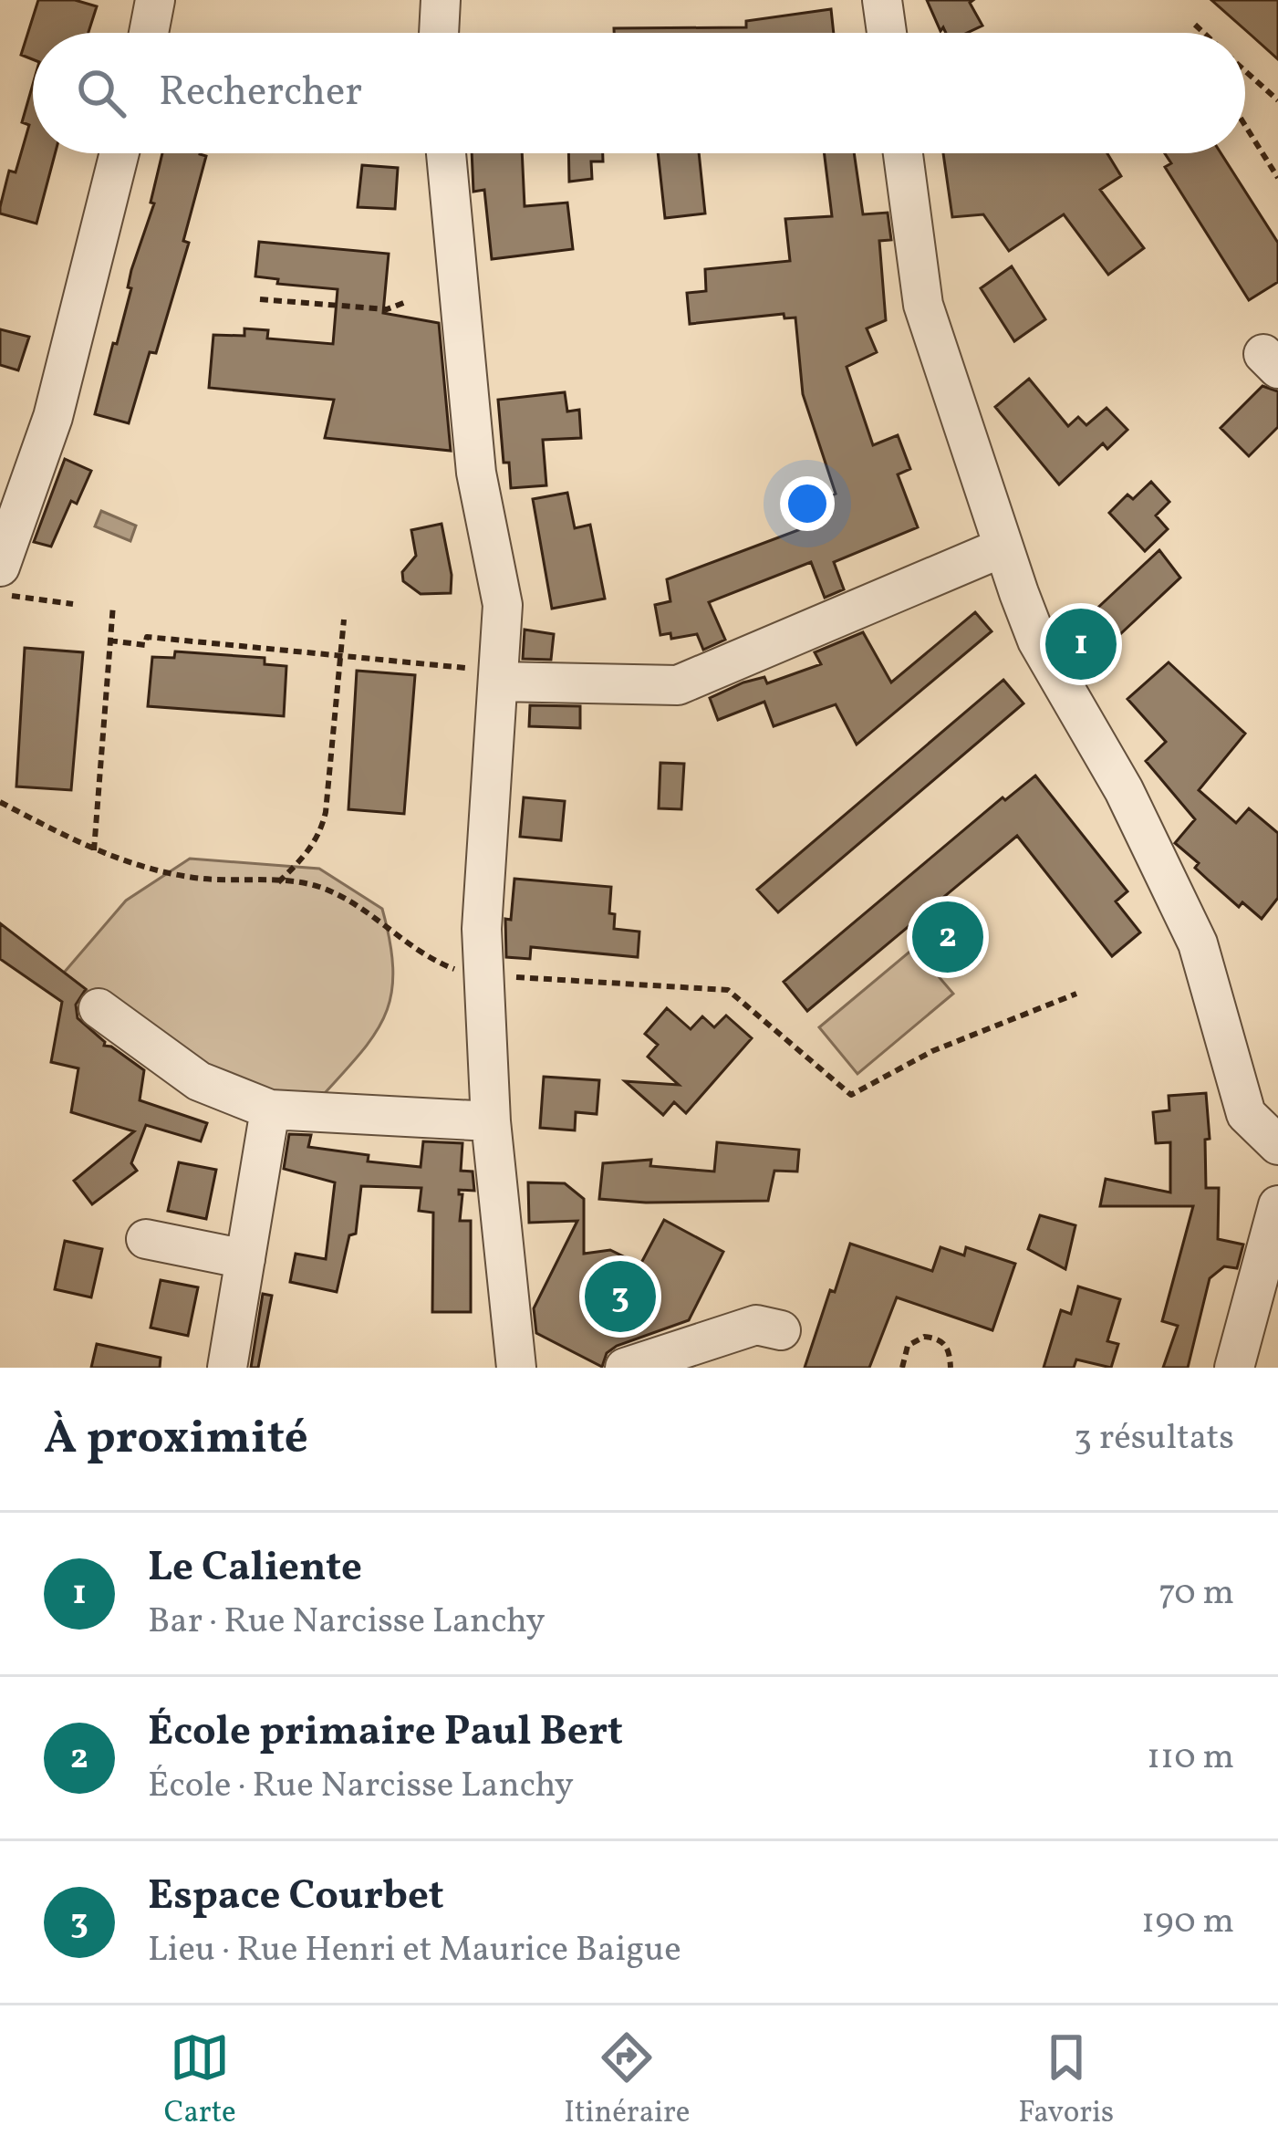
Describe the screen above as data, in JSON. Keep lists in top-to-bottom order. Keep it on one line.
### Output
{"page":{"search":"Rechercher","pins":["1","2","3"],"heading":["À proximité","3 résultats"],"list":[{"mark":"1","name":"Le Caliente","note":"Bar · Rue Narcisse Lanchy","value":"70 m"},{"mark":"2","name":"École primaire Paul Bert","note":"École · Rue Narcisse Lanchy","value":"110 m"},{"mark":"3","name":"Espace Courbet","note":"Lieu · Rue Henri et Maurice Baigue","value":"190 m"}],"nav":["Carte","Itinéraire","Favoris"]}}
